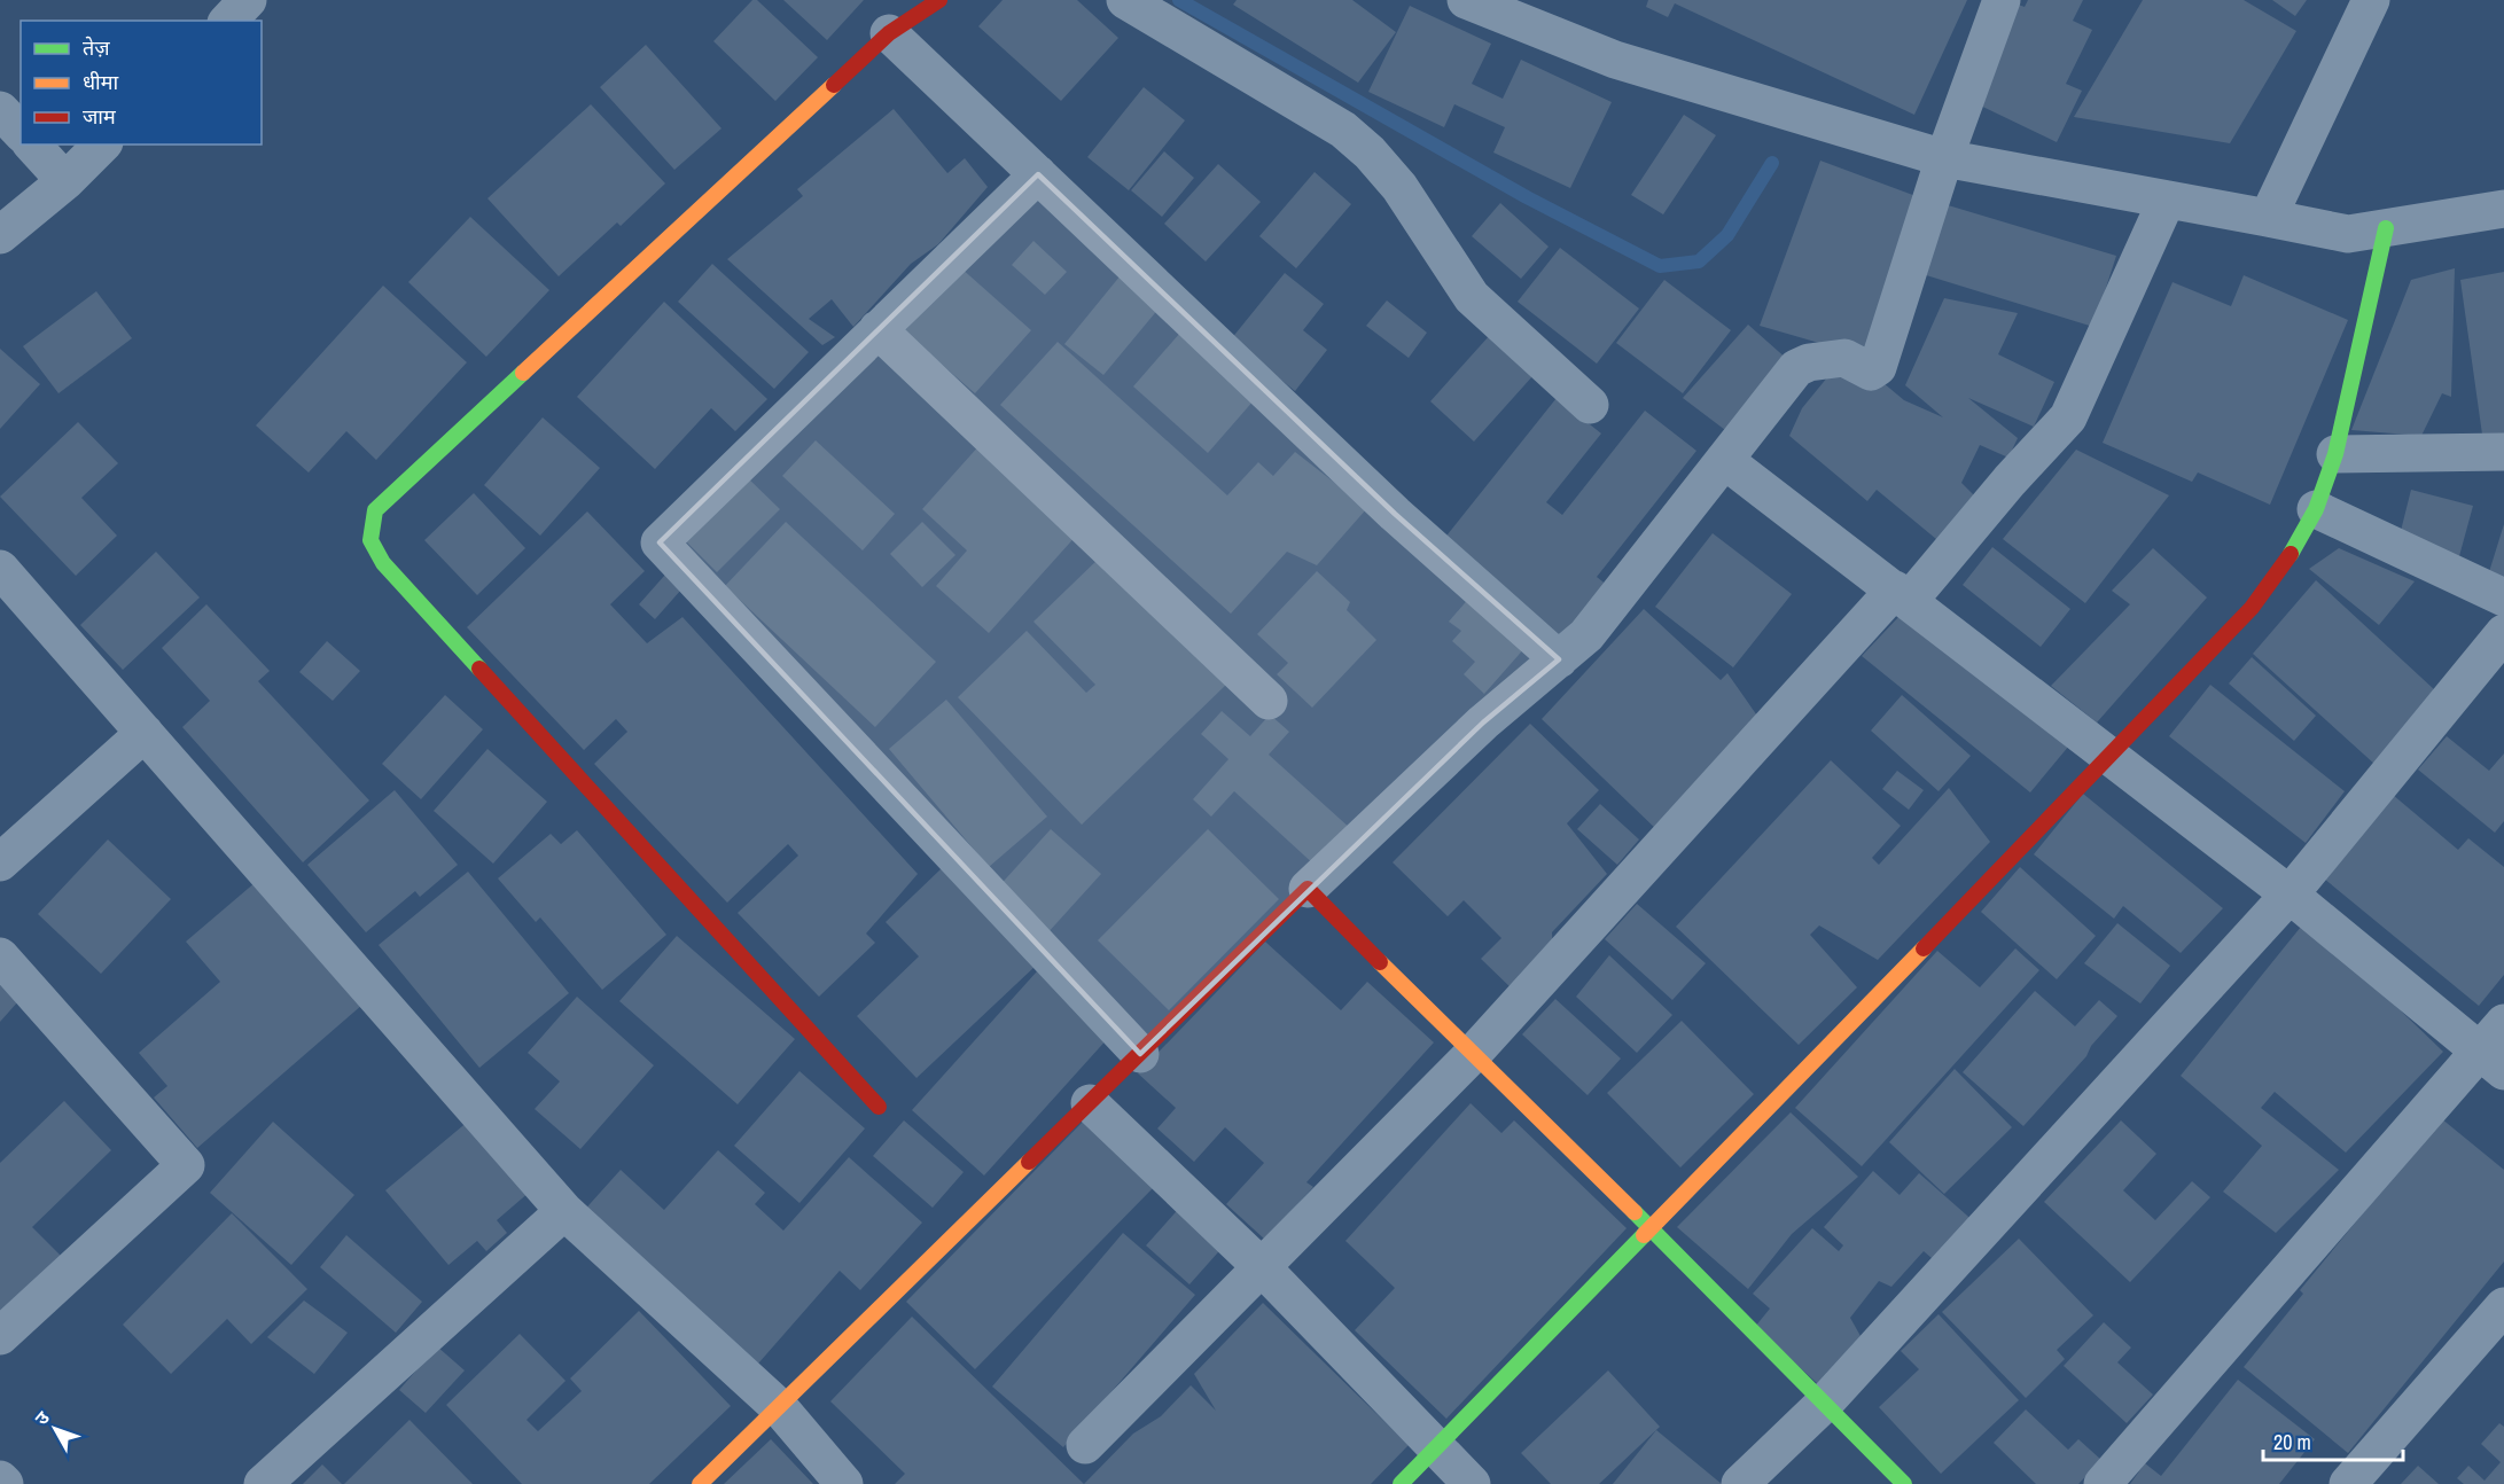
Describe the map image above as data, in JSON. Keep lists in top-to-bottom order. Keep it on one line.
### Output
{"legend":["तेज़","धीमा","जाम"],"scale_bar":"20 m","north":"top left"}
